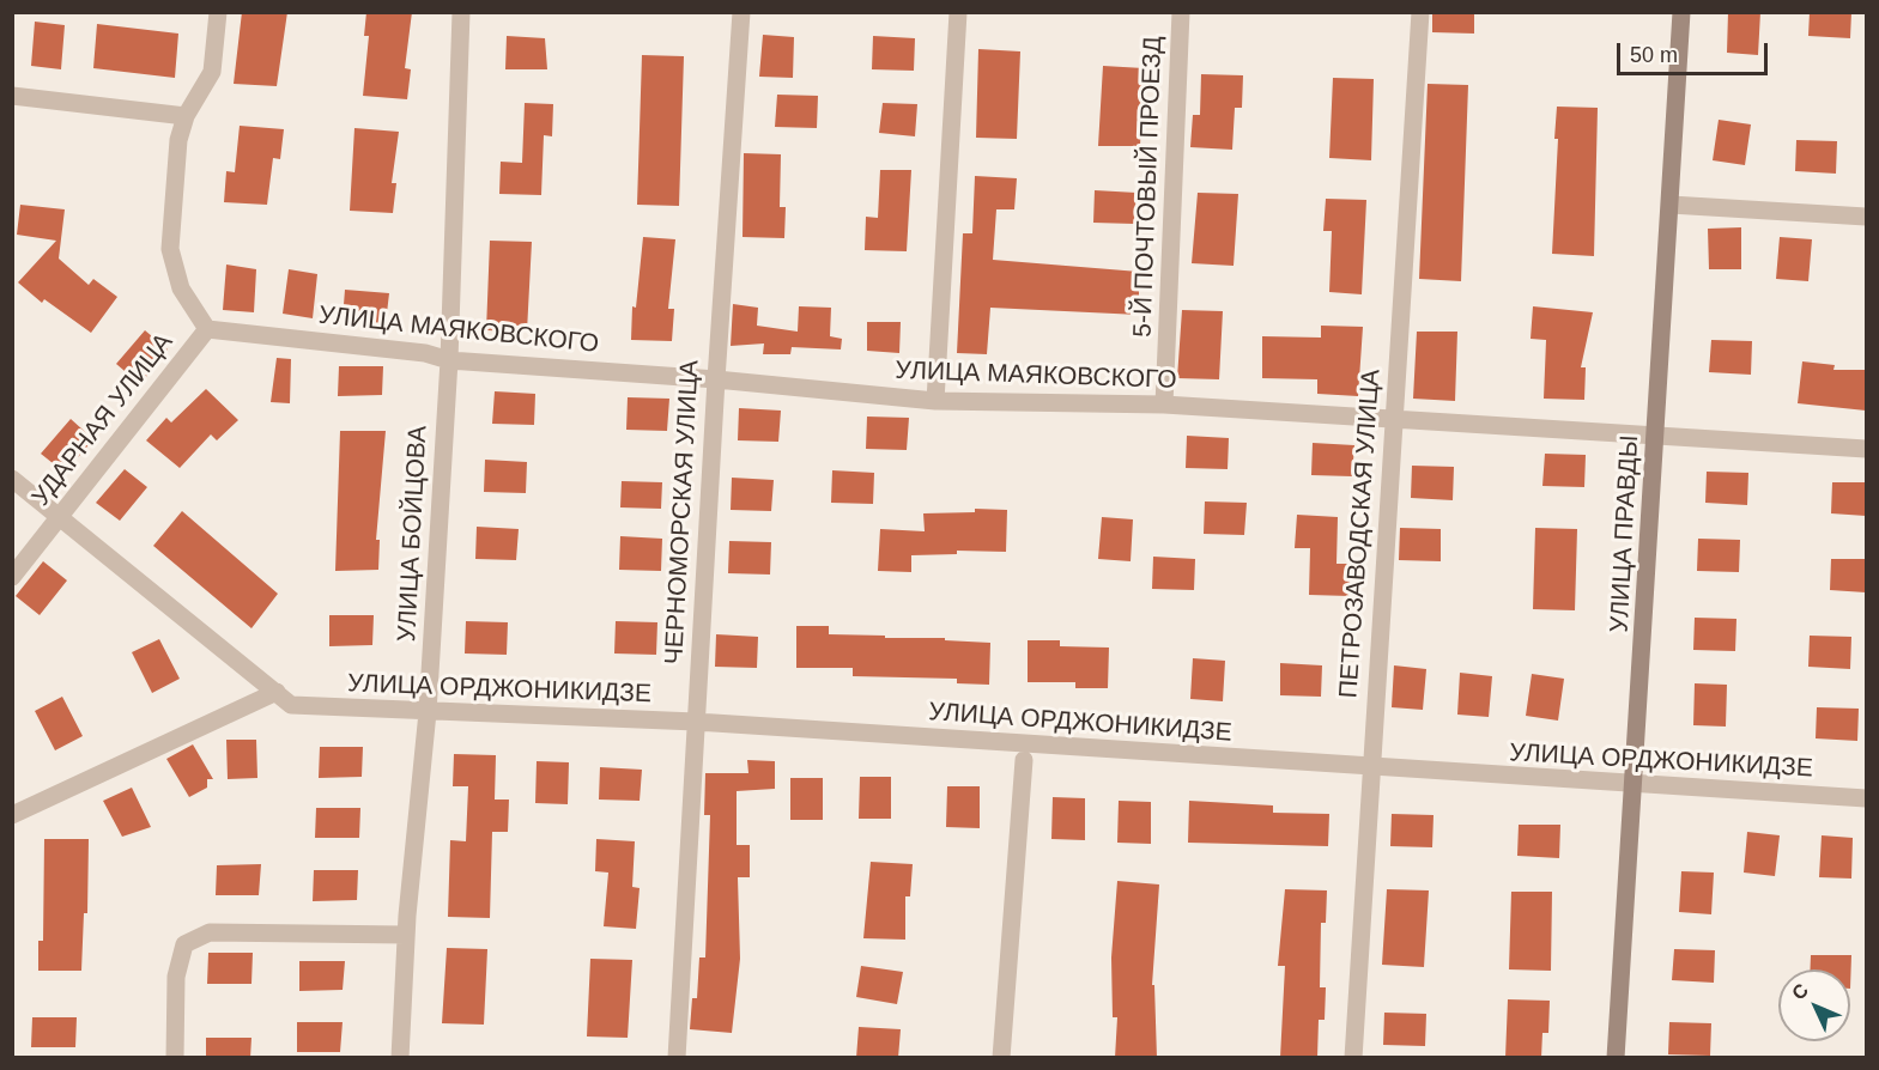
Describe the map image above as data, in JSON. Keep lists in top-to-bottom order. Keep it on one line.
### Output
{"streets":{"street":["5-Й ПОЧТОВЫЙ ПРОЕЗД","УЛИЦА МАЯКОВСКОГО","УДАРНАЯ УЛИЦА","ЧЕРНОМОРСКАЯ УЛИЦА","УЛИЦА БОЙЦОВА","ПЕТРОЗАВОДСКАЯ УЛИЦА","УЛИЦА ПРАВДЫ","УЛИЦА ОРДЖОНИКИДЗЕ"]},"crossings":[["5-Й ПОЧТОВЫЙ ПРОЕЗД","УЛИЦА МАЯКОВСКОГО"],["УЛИЦА МАЯКОВСКОГО","УДАРНАЯ УЛИЦА"],["УЛИЦА МАЯКОВСКОГО","ЧЕРНОМОРСКАЯ УЛИЦА"],["УЛИЦА МАЯКОВСКОГО","УЛИЦА БОЙЦОВА"],["УЛИЦА МАЯКОВСКОГО","ПЕТРОЗАВОДСКАЯ УЛИЦА"],["УЛИЦА МАЯКОВСКОГО","УЛИЦА ПРАВДЫ"],["ЧЕРНОМОРСКАЯ УЛИЦА","УЛИЦА ОРДЖОНИКИДЗЕ"],["УЛИЦА БОЙЦОВА","УЛИЦА ОРДЖОНИКИДЗЕ"],["ПЕТРОЗАВОДСКАЯ УЛИЦА","УЛИЦА ОРДЖОНИКИДЗЕ"],["УЛИЦА ПРАВДЫ","УЛИЦА ОРДЖОНИКИДЗЕ"]],"scale_bar":"50 m","north":"top left"}
